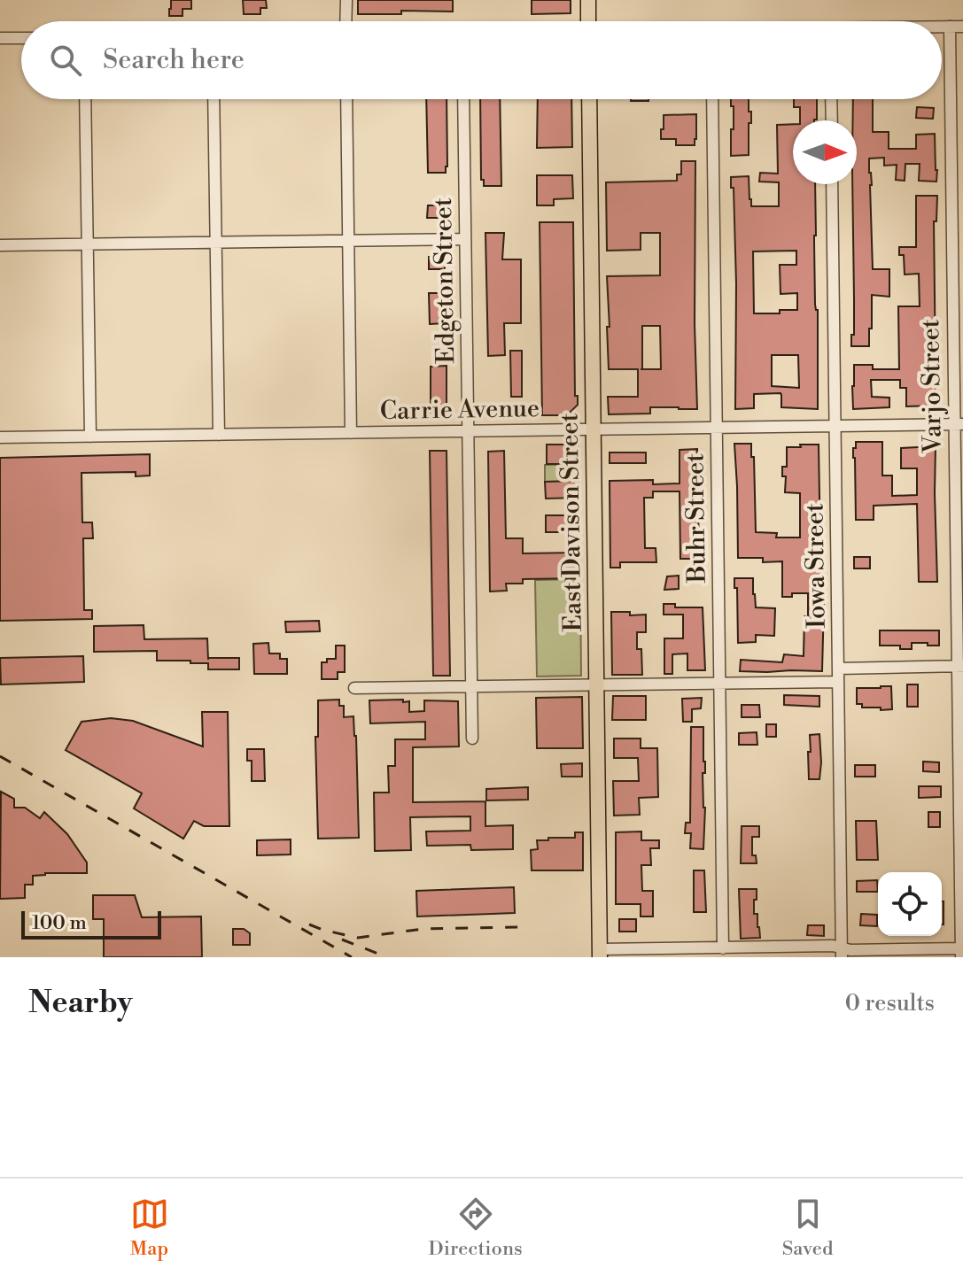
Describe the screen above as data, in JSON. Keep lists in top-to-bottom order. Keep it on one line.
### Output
{"streets":{"main road":["East Davison Street"],"street":["Edgeton Street","Varjo Street","Carrie Avenue","Buhr Street","Iowa Street"]},"crossings":[["Edgeton Street","Carrie Avenue"],["Varjo Street","Carrie Avenue"],["Carrie Avenue","Buhr Street"],["Carrie Avenue","East Davison Street"],["Carrie Avenue","Iowa Street"]],"scale_bar":"100 m","north":"right","page":{"search":"Search here","scale":"100 m","heading":["Nearby","0 results"],"nav":["Map","Directions","Saved"]}}
